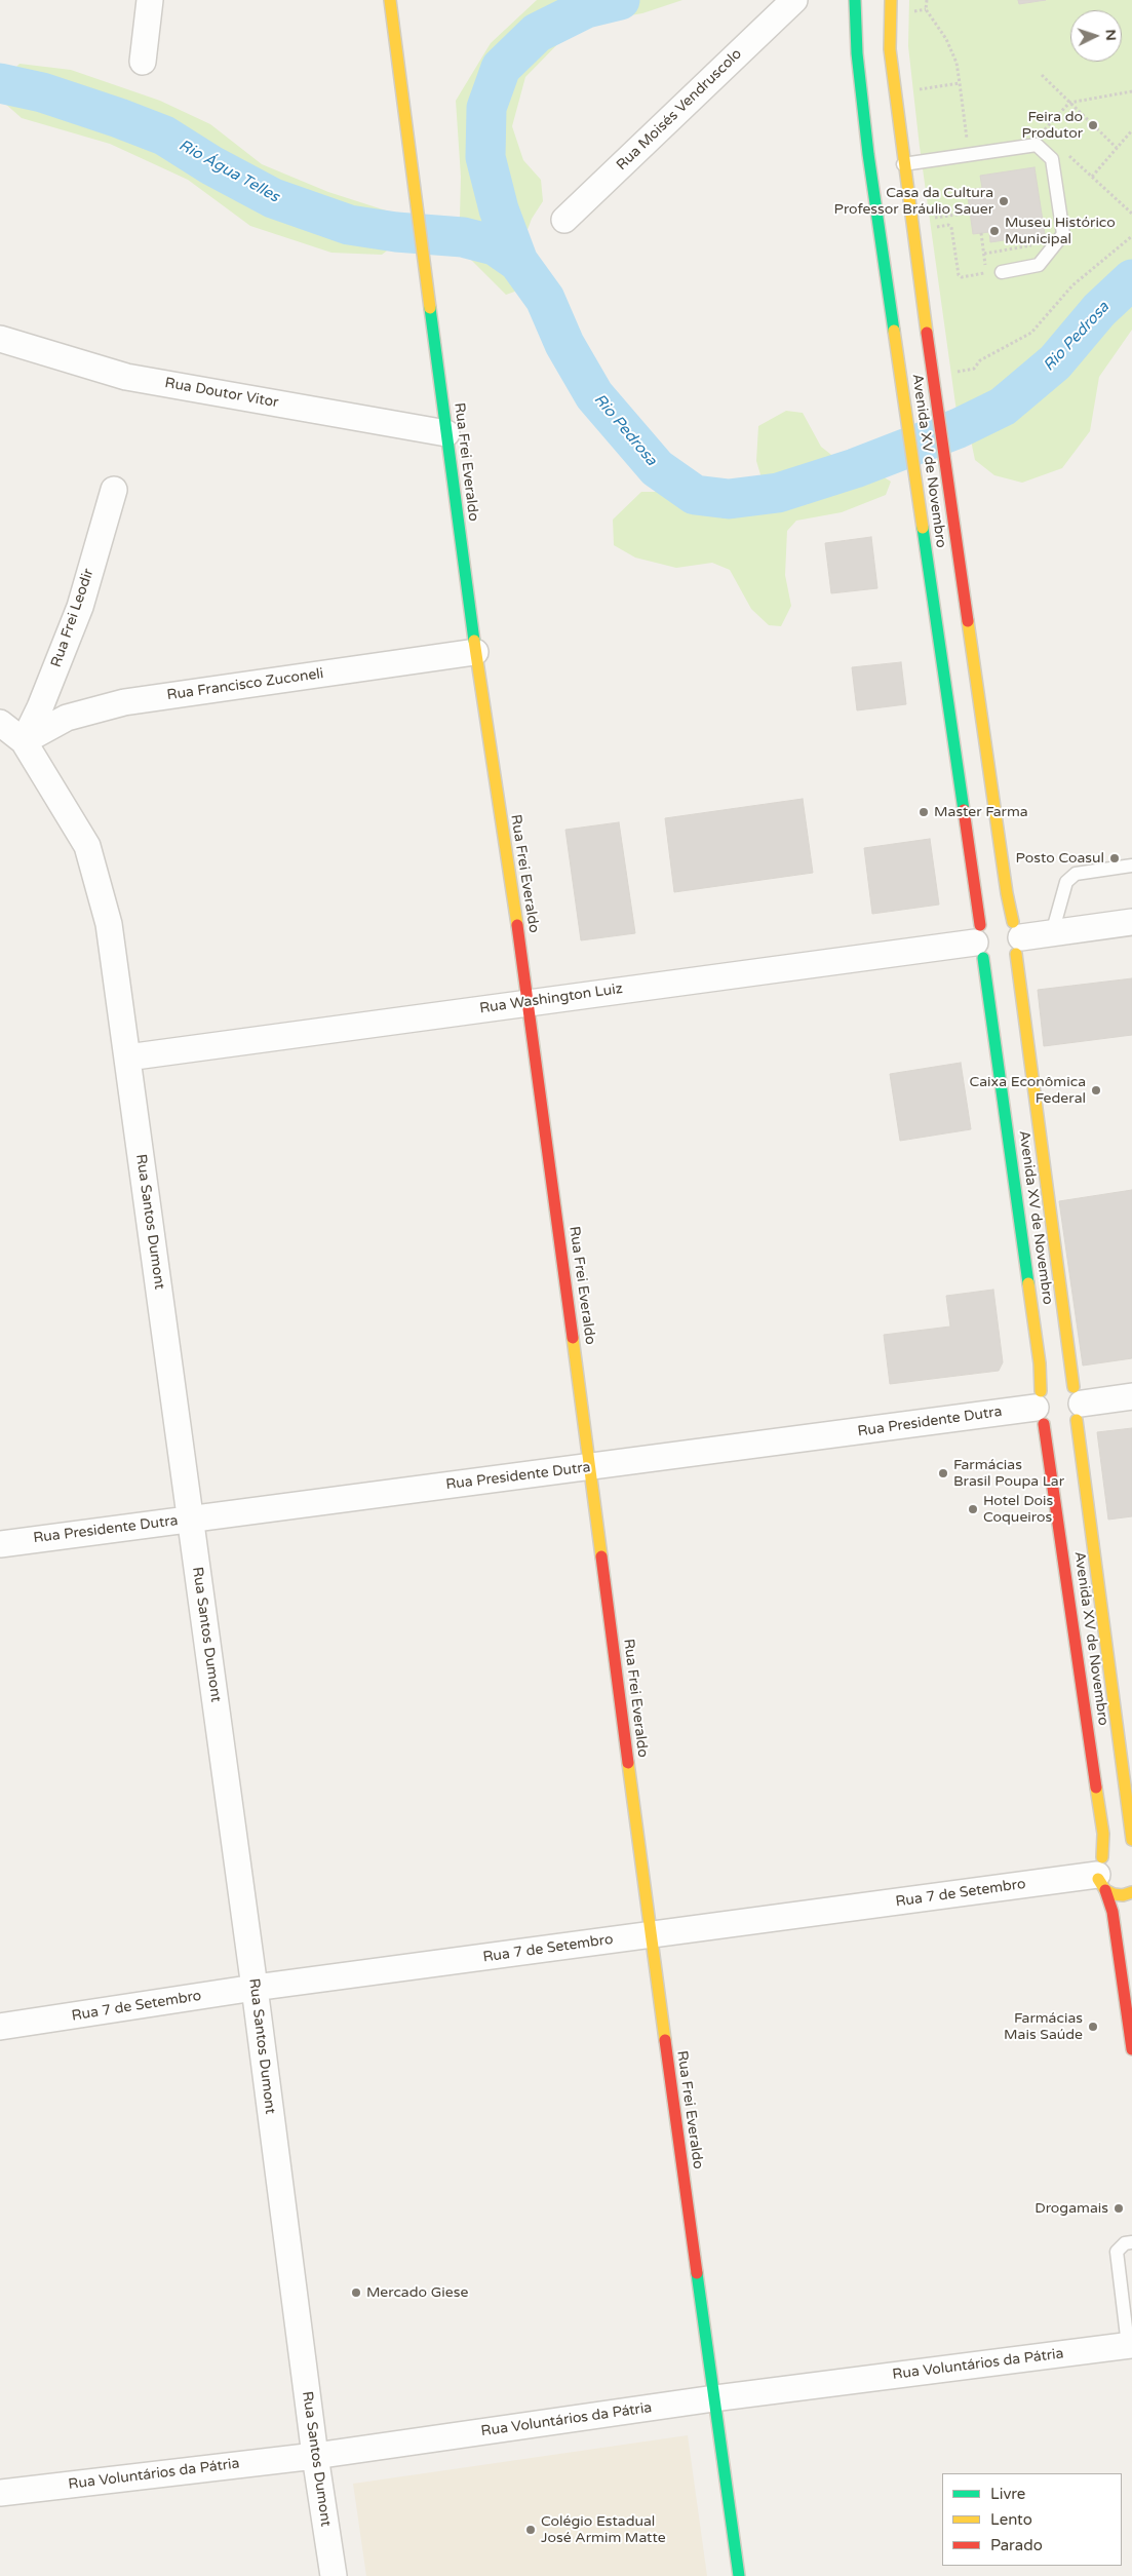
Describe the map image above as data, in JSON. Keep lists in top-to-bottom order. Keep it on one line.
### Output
{"streets":{"main road":["Avenida XV de Novembro","Rua Frei Everaldo"],"street":["Rua Moisés Vendruscolo","Rua Doutor Vitor","Rua Frei Leodir","Rua Francisco Zuconeli","Rua Washington Luiz","Rua Santos Dumont","Rua Presidente Dutra","Rua 7 de Setembro","Rua Voluntários da Pátria"]},"crossings":[["Rua Doutor Vitor","Rua Frei Everaldo"],["Avenida XV de Novembro","Rua Washington Luiz"],["Avenida XV de Novembro","Rua Presidente Dutra"],["Avenida XV de Novembro","Rua 7 de Setembro"],["Rua Frei Everaldo","Rua Francisco Zuconeli"],["Rua Frei Everaldo","Rua Washington Luiz"],["Rua Frei Everaldo","Rua Presidente Dutra"],["Rua Frei Everaldo","Rua 7 de Setembro"],["Rua Frei Everaldo","Rua Voluntários da Pátria"],["Rua Frei Leodir","Rua Francisco Zuconeli"],["Rua Frei Leodir","Rua Santos Dumont"],["Rua Francisco Zuconeli","Rua Santos Dumont"],["Rua Washington Luiz","Rua Santos Dumont"],["Rua Santos Dumont","Rua Presidente Dutra"],["Rua Santos Dumont","Rua 7 de Setembro"],["Rua Santos Dumont","Rua Voluntários da Pátria"]],"water":["Rio Água Telles","Rio Pedrosa"],"places":["Feira do Produtor","Casa da Cultura Professor Bráulio Sauer","Museu Histórico Municipal","Master Farma","Posto Coasul","Caixa Econômica Federal","Farmácias Brasil Poupa Lar","Hotel Dois Coqueiros","Farmácias Mais Saúde","Drogamais","Mercado Giese","Colégio Estadual José Armim Matte"],"legend":["Livre","Lento","Parado"],"north":"right"}
